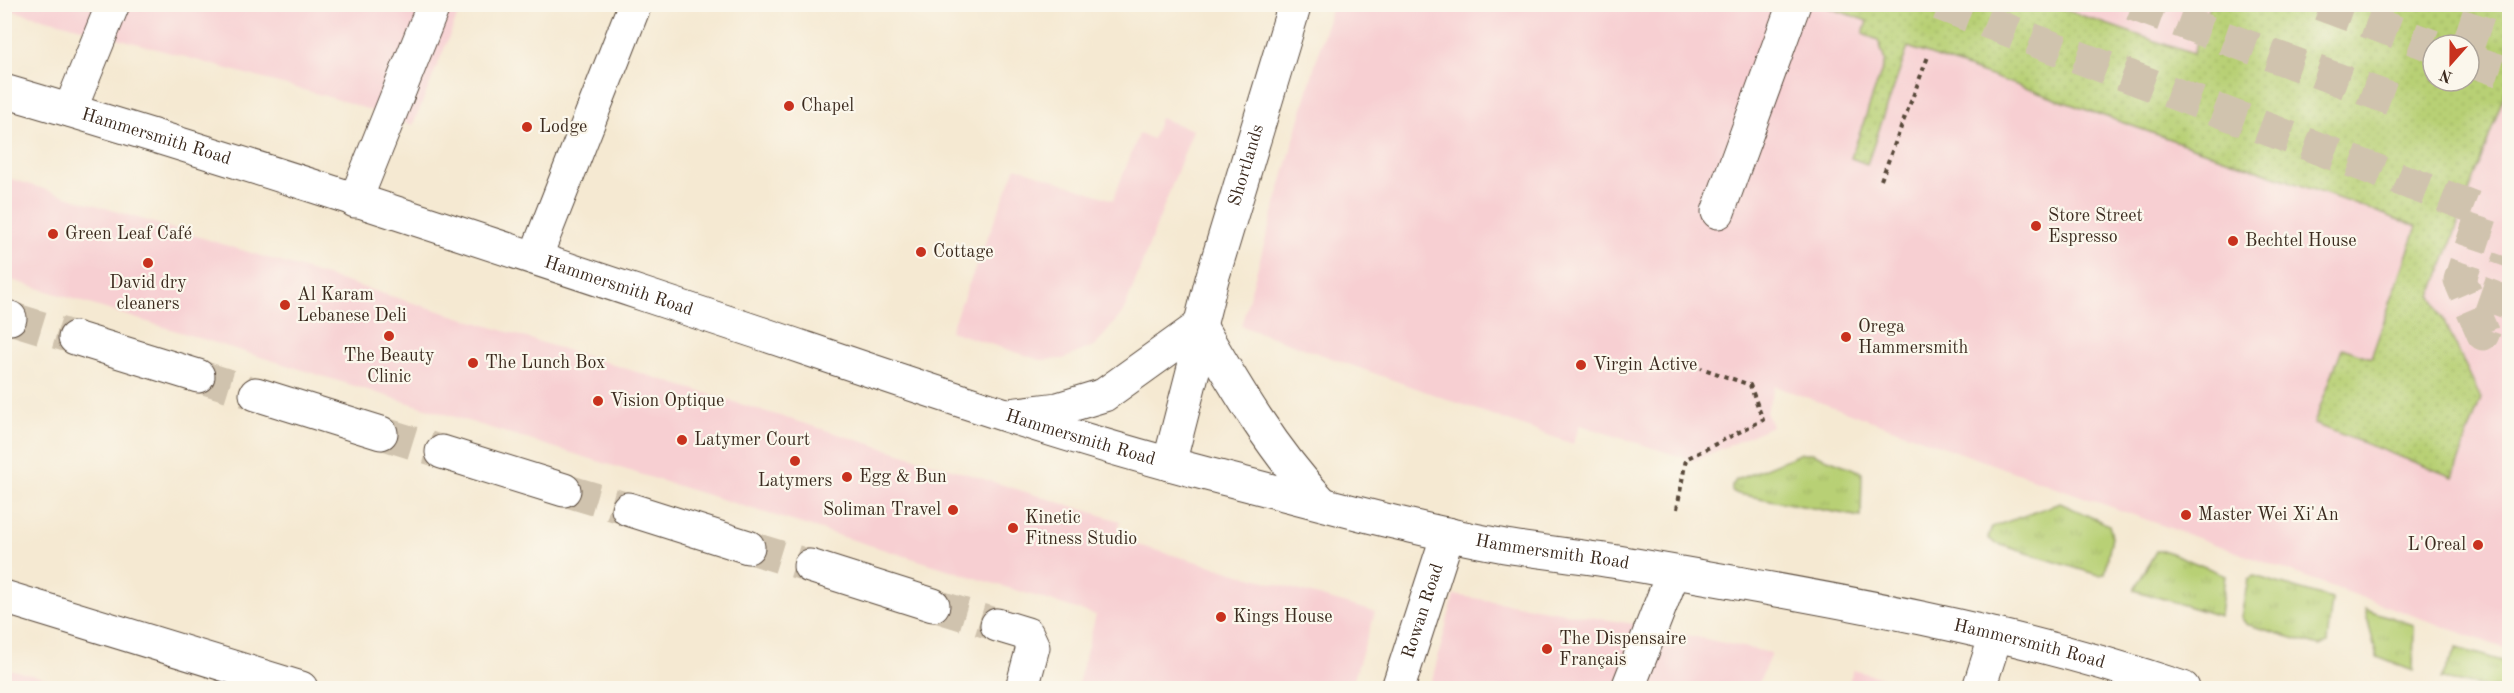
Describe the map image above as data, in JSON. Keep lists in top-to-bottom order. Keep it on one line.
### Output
{"streets":{"main road":["Hammersmith Road","Shortlands","Rowan Road"]},"crossings":[["Hammersmith Road","Shortlands"],["Hammersmith Road","Rowan Road"]],"places":["Chapel","Lodge","Store Street Espresso","Green Leaf Café","Bechtel House","Cottage","David dry cleaners","Al Karam Lebanese Deli","The Beauty Clinic","Orega Hammersmith","The Lunch Box","Virgin Active","Vision Optique","Latymer Court","Latymers","Egg & Bun","Soliman Travel","Master Wei Xi'An","Kinetic Fitness Studio","L'Oreal","Kings House","The Dispensaire Français"],"north":"bottom"}
